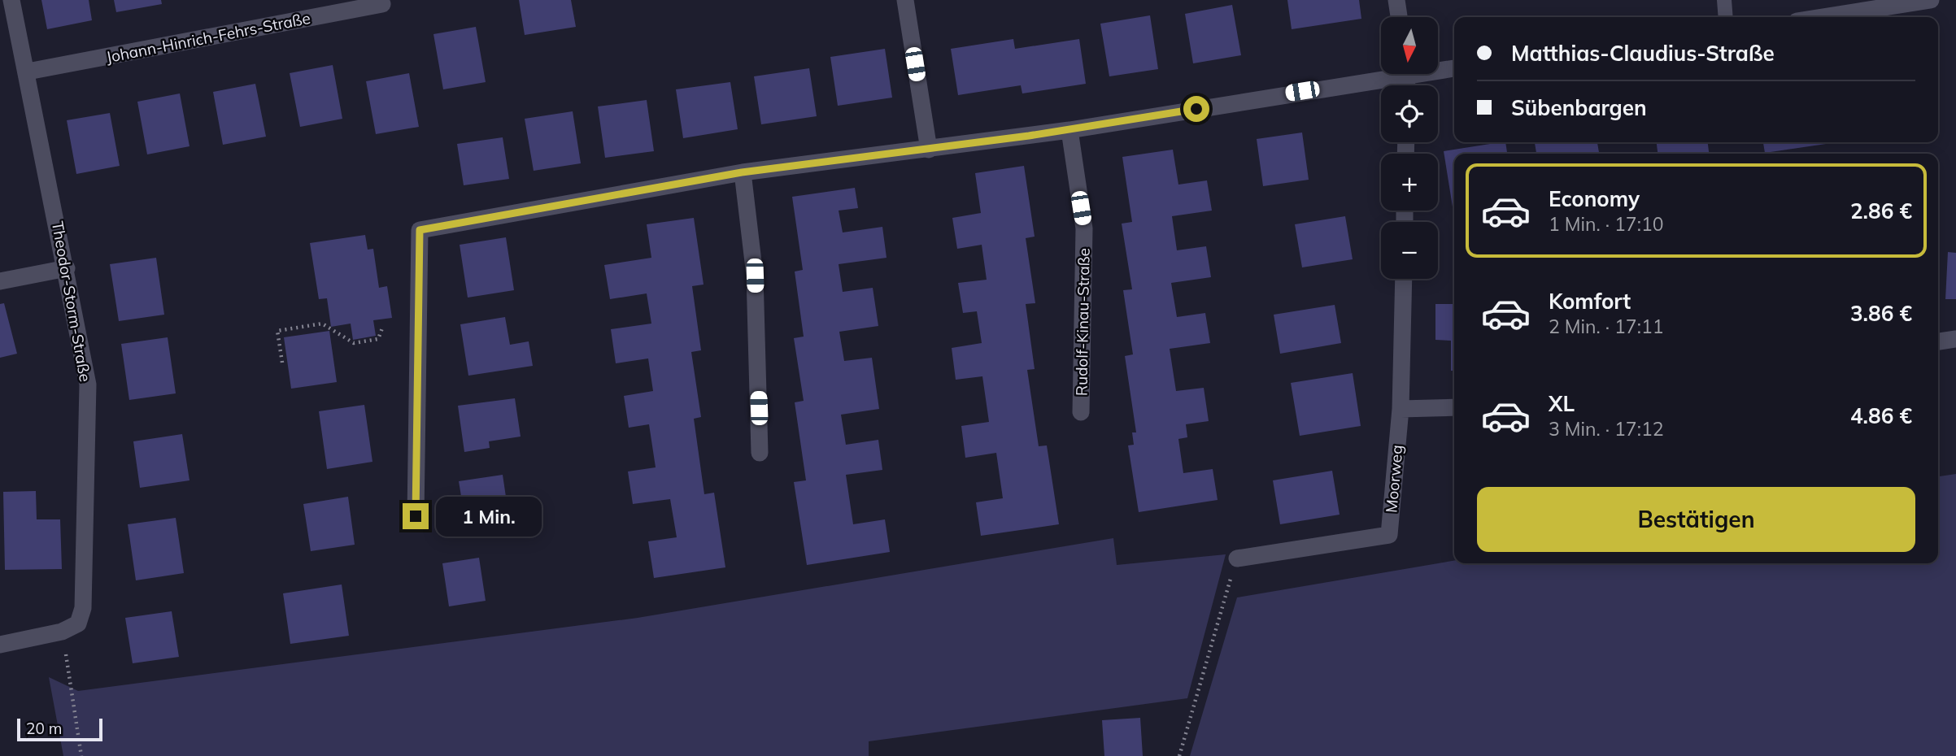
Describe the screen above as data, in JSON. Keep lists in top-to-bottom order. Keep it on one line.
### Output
{"streets":{"street":["Johann-Hinrich-Fehrs-Straße","Theodor-Storm-Straße","Rudolf-Kinau-Straße","Moorweg"]},"crossings":[["Johann-Hinrich-Fehrs-Straße","Theodor-Storm-Straße"]],"scale_bar":"20 m","north":"bottom","page":{"map_buttons":["+","−"],"banner":["Matthias-Claudius-Straße","Sübenbargen"],"list":[{"name":"Economy","note":"1 Min. · 17:10","value":"2.86 €"},{"name":"Komfort","note":"2 Min. · 17:11","value":"3.86 €"},{"name":"XL","note":"3 Min. · 17:12","value":"4.86 €"}],"buttons":"Bestätigen","bubble":"1 Min.","scale":"20 m"}}
